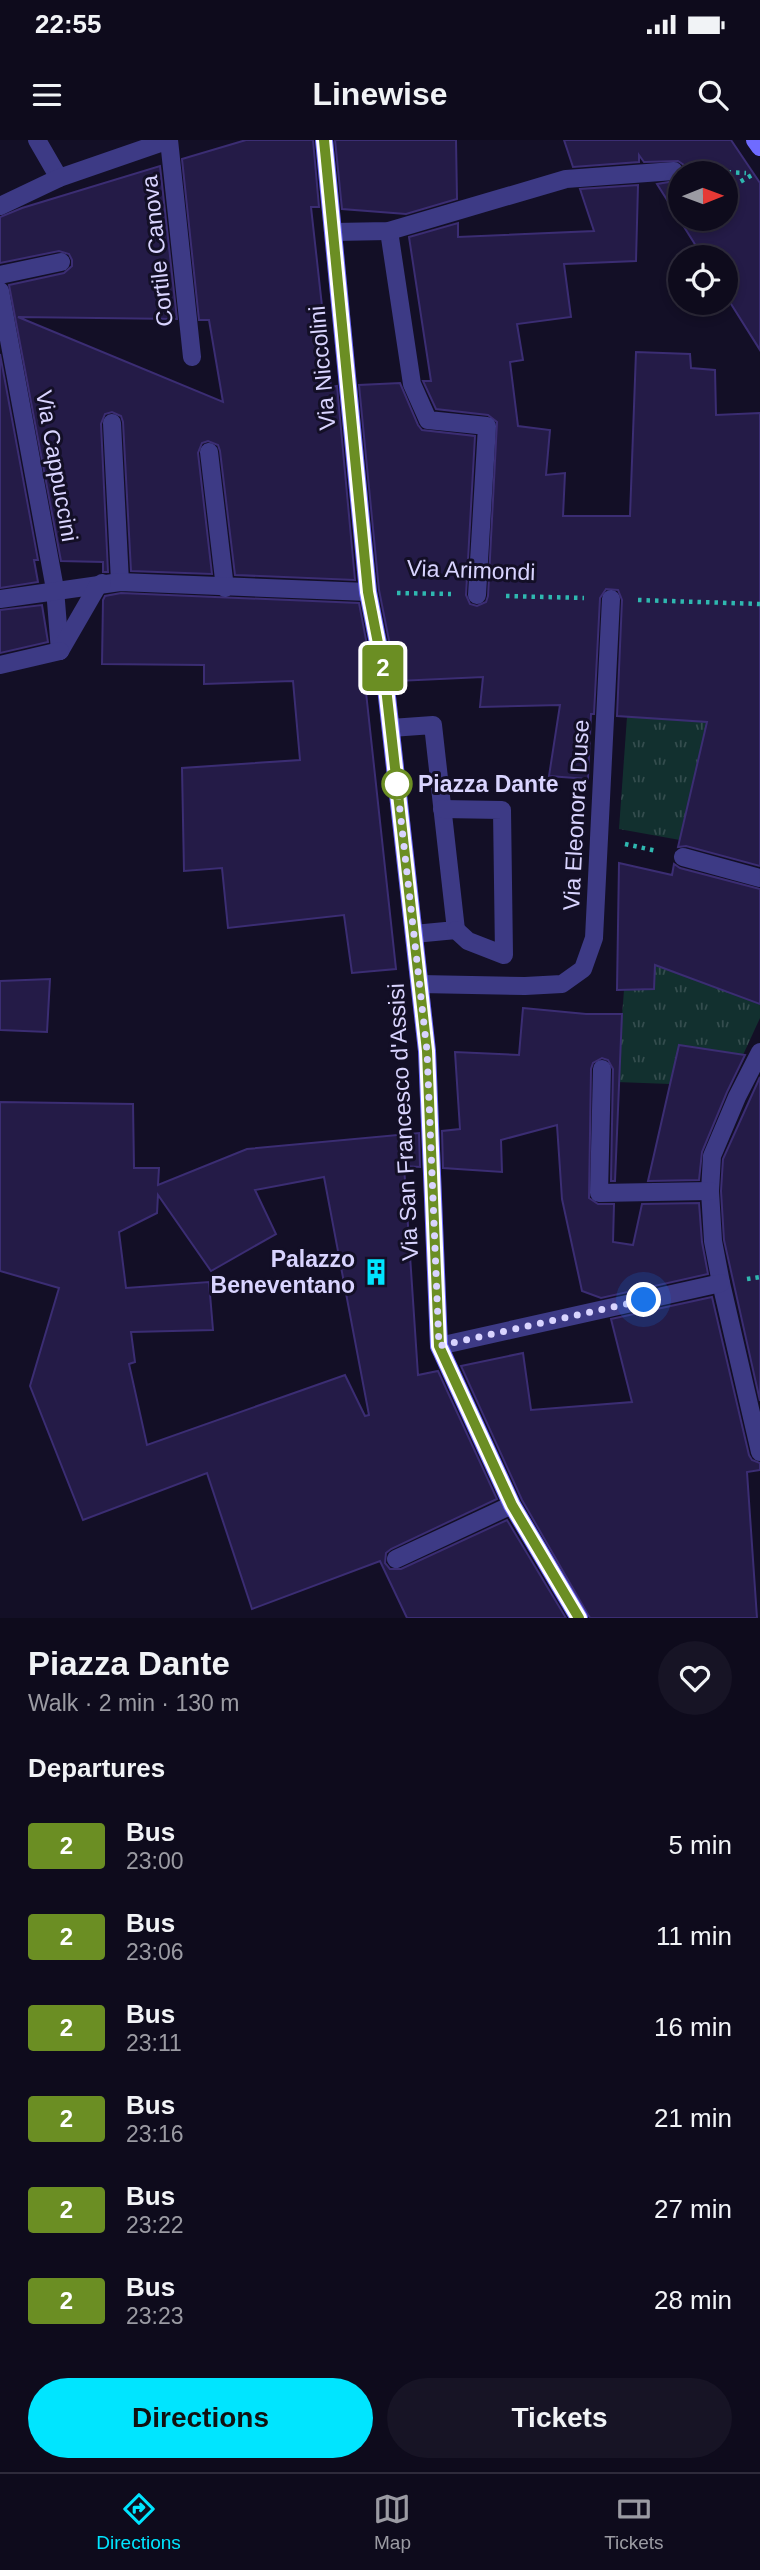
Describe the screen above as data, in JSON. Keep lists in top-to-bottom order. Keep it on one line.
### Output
{"streets":{"street":["Cortile Canova","Via Niccolini","Via Cappuccini","Via Eleonora Duse","Via San Francesco d'Assisi"],"path":["Via Arimondi"]},"crossings":[["Via Niccolini","Via Arimondi"],["Via Niccolini","Via San Francesco d'Assisi"],["Via Arimondi","Via Eleonora Duse"],["Via Arimondi","Via San Francesco d'Assisi"],["Via Eleonora Duse","Via San Francesco d'Assisi"]],"places":{"other":["Piazza Dante"],"building":["Palazzo Beneventano"]},"lines":["bus line 2"],"north":"right","page":{"status":"22:55","header":"Linewise","on_map":"2","heading":[["Piazza Dante","Walk · 2 min · 130 m"],"Departures"],"list":[{"mark":"2","name":"Bus","note":"23:00","value":"5 min"},{"mark":"2","name":"Bus","note":"23:06","value":"11 min"},{"mark":"2","name":"Bus","note":"23:11","value":"16 min"},{"mark":"2","name":"Bus","note":"23:16","value":"21 min"},{"mark":"2","name":"Bus","note":"23:22","value":"27 min"},{"mark":"2","name":"Bus","note":"23:23","value":"28 min"}],"buttons":["Directions","Tickets"],"tabs":["Directions","Map","Tickets"]}}
